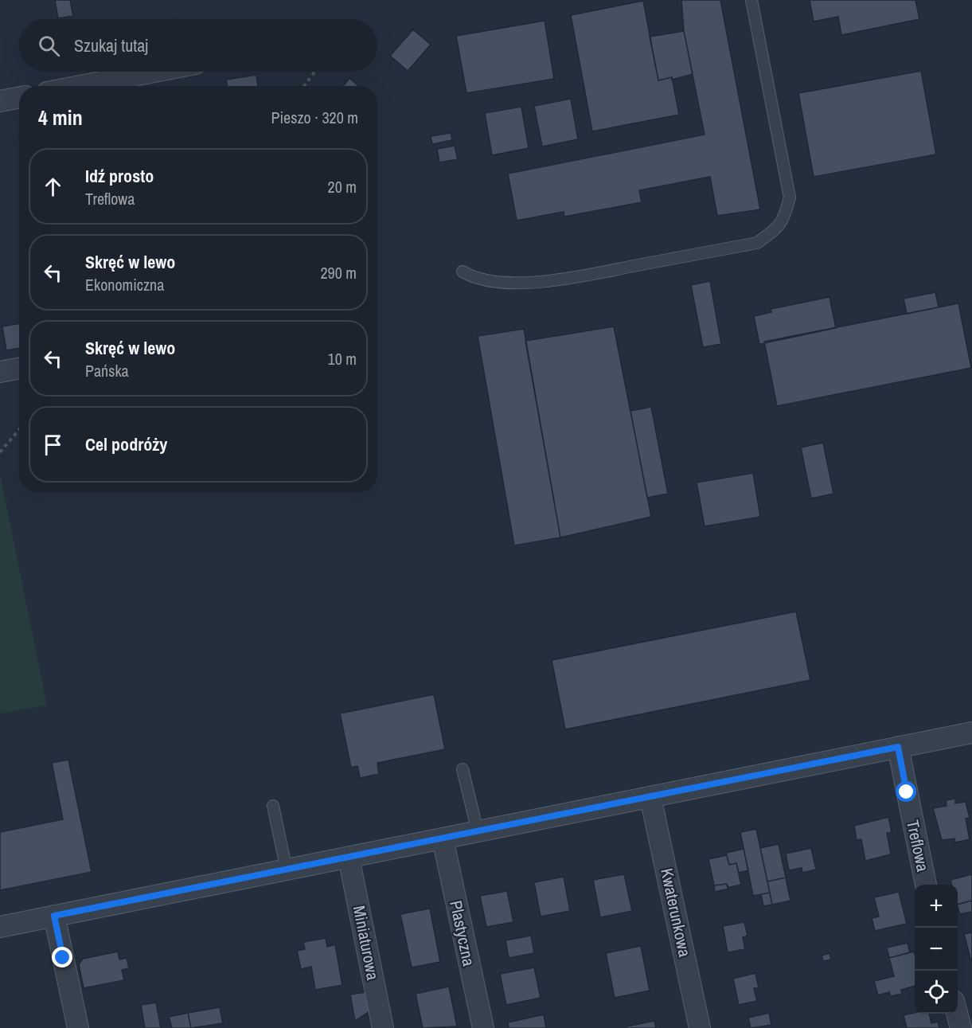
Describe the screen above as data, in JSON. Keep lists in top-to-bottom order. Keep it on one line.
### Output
{"streets":{"street":["Treflowa","Kwaterunkowa","Plastyczna","Miniaturowa"]},"page":{"search":"Szukaj tutaj","heading":["4 min","Pieszo · 320 m"],"list":[["Idź prosto","Treflowa","20 m"],["Skręć w lewo","Ekonomiczna","290 m"],["Skręć w lewo","Pańska","10 m"],"Cel podróży"],"map_buttons":["+","−"]}}
